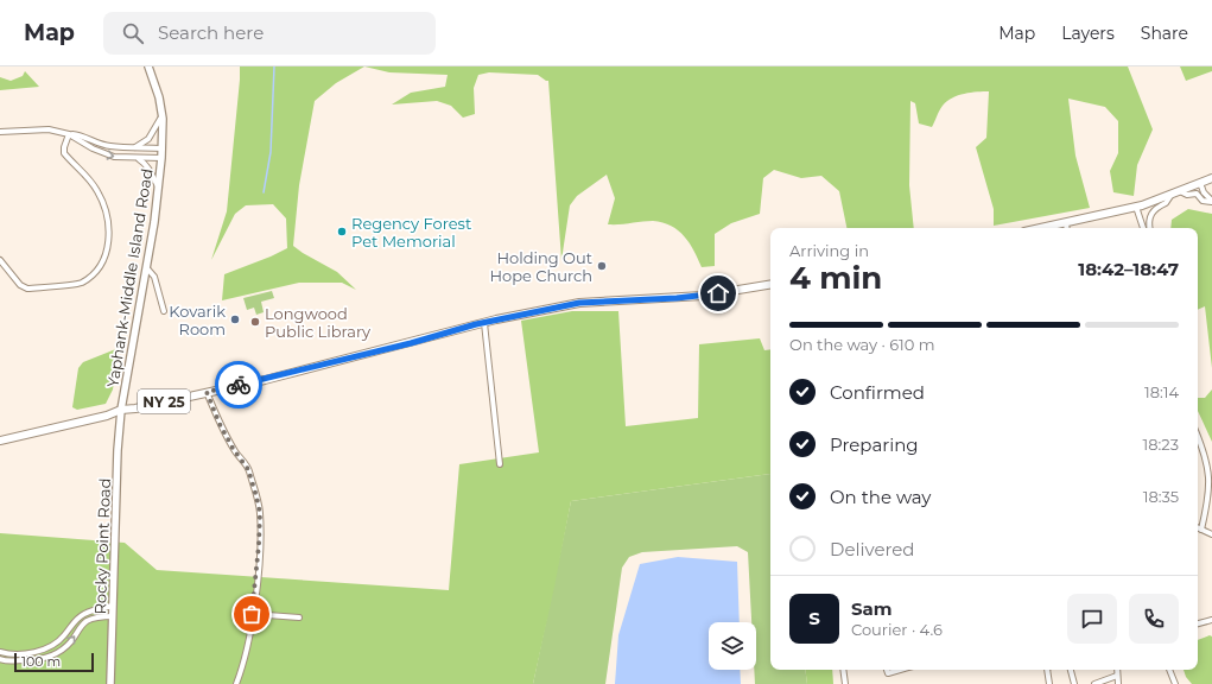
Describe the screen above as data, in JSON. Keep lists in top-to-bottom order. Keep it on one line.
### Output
{"streets":{"main road":["Yaphank-Middle Island Road","NY 25","Rocky Point Road"]},"crossings":[["Yaphank-Middle Island Road","NY 25"],["Yaphank-Middle Island Road","Rocky Point Road"],["NY 25","Rocky Point Road"]],"places":["Regency Forest Pet Memorial","Holding Out Hope Church","Kovarik Room","Longwood Public Library"],"scale_bar":"100 m","page":{"header":"Map","search":"Search here","nav":["Map","Layers","Share"],"heading":["4 min","Arriving in","18:42–18:47"],"panel":["Sam","Courier · 4.6"],"bar":"On the way · 610 m","list":[["Confirmed","18:14"],["Preparing","18:23"],["On the way","18:35"],"Delivered"],"round":"S","scale":"100 m"}}
